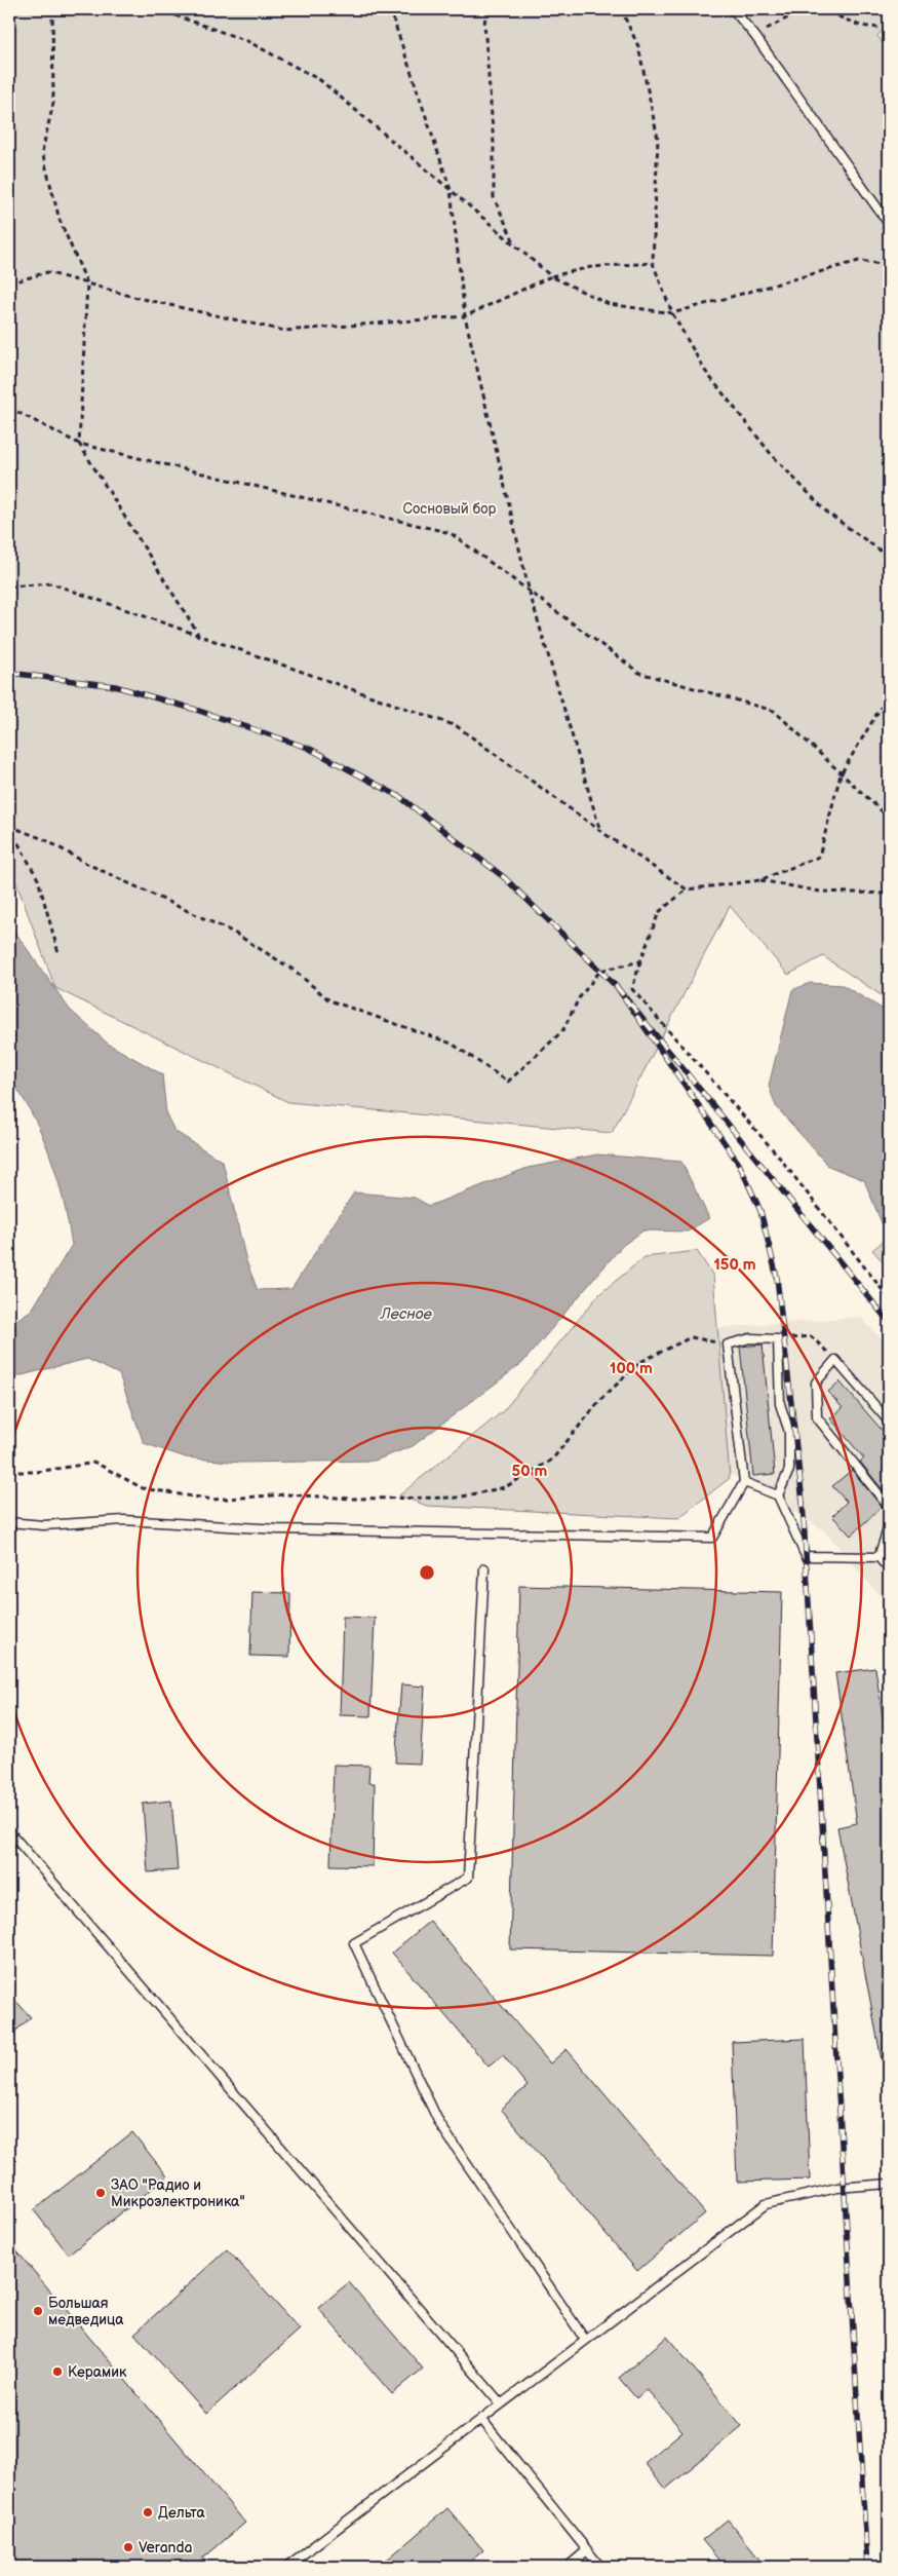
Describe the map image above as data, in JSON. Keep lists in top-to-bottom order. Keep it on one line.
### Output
{"water":["Лесное"],"parks":["Сосновый бор"],"places":["ЗАО \"Радио и Микроэлектроника\"","Большая медведица","Керамик","Дельта","Veranda"],"rings":["150 m","100 m","50 m"]}
